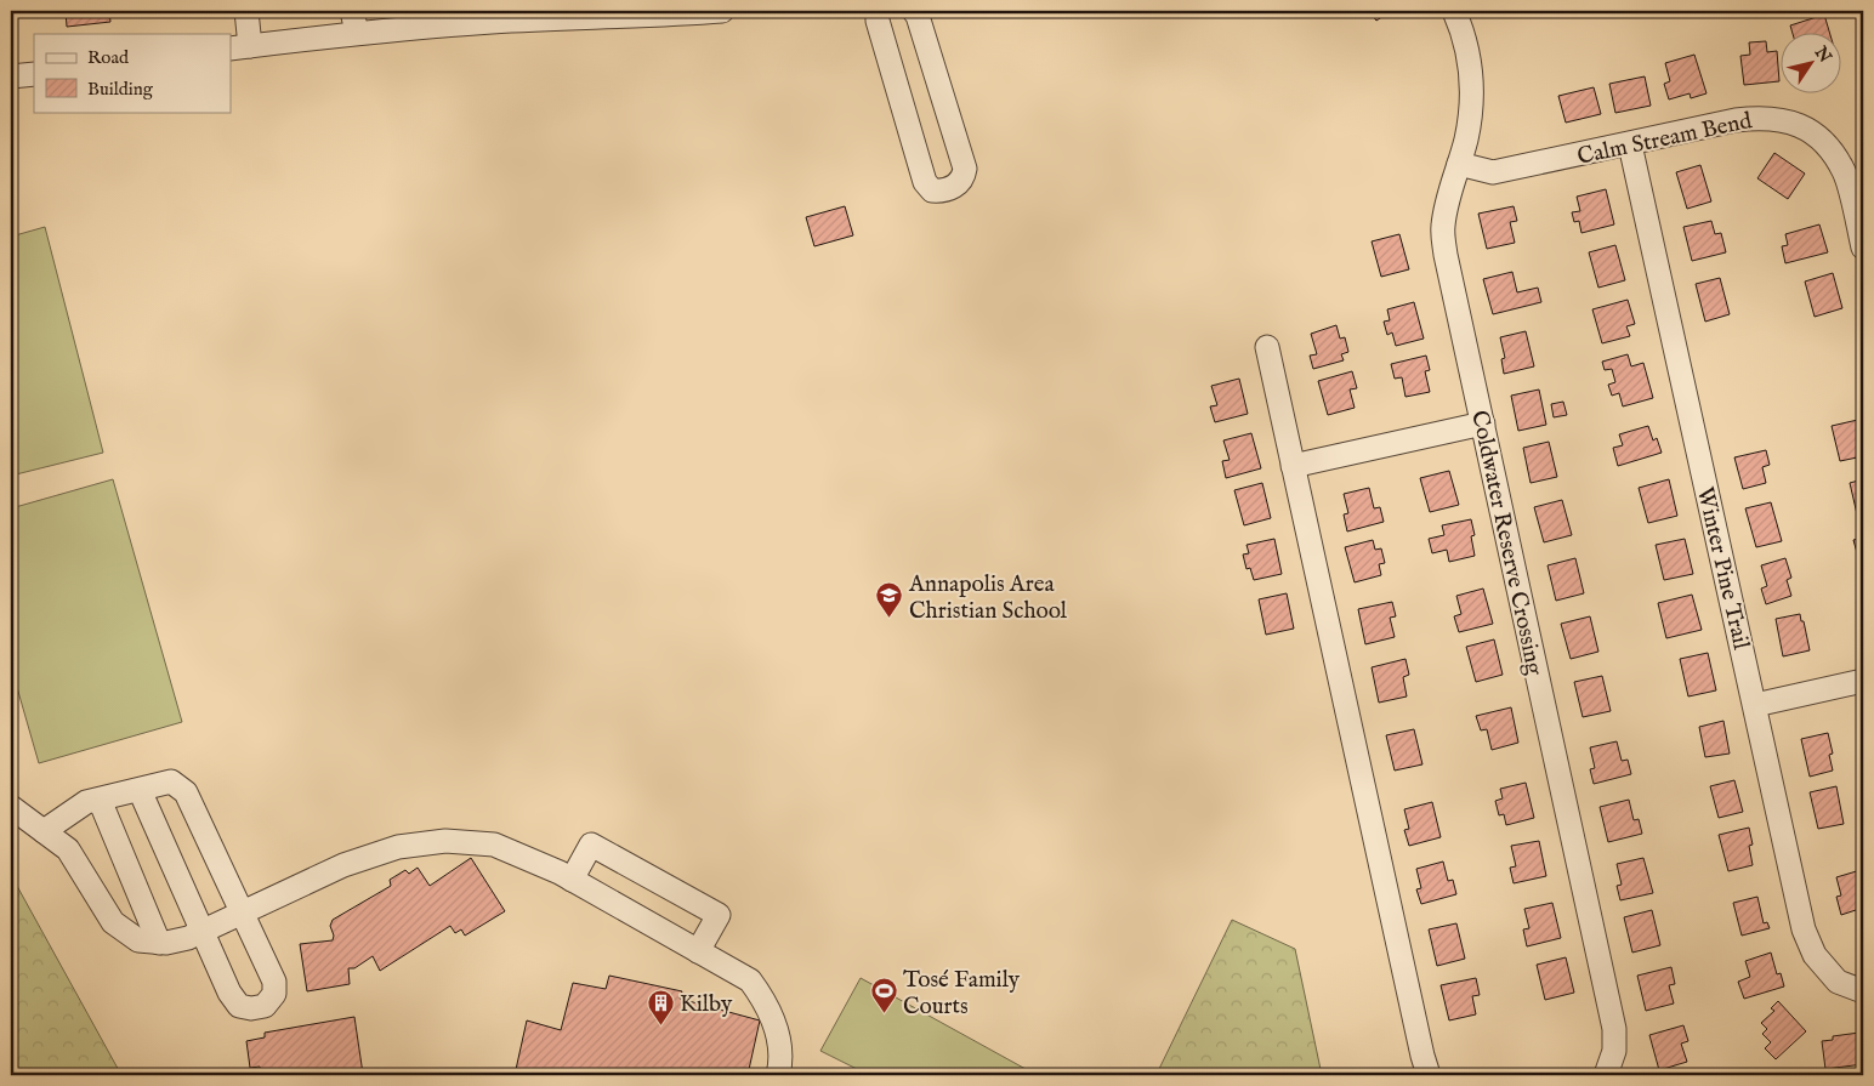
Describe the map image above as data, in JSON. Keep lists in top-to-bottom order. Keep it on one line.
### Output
{"streets":{"street":["Calm Stream Bend","Coldwater Reserve Crossing","Winter Pine Trail"]},"crossings":[["Calm Stream Bend","Coldwater Reserve Crossing"],["Calm Stream Bend","Winter Pine Trail"]],"places":{"school or university":["Annapolis Area Christian School"],"sports":["Tosé Family Courts"],"building":["Kilby"]},"legend":["Road","Building"],"north":"top right"}
